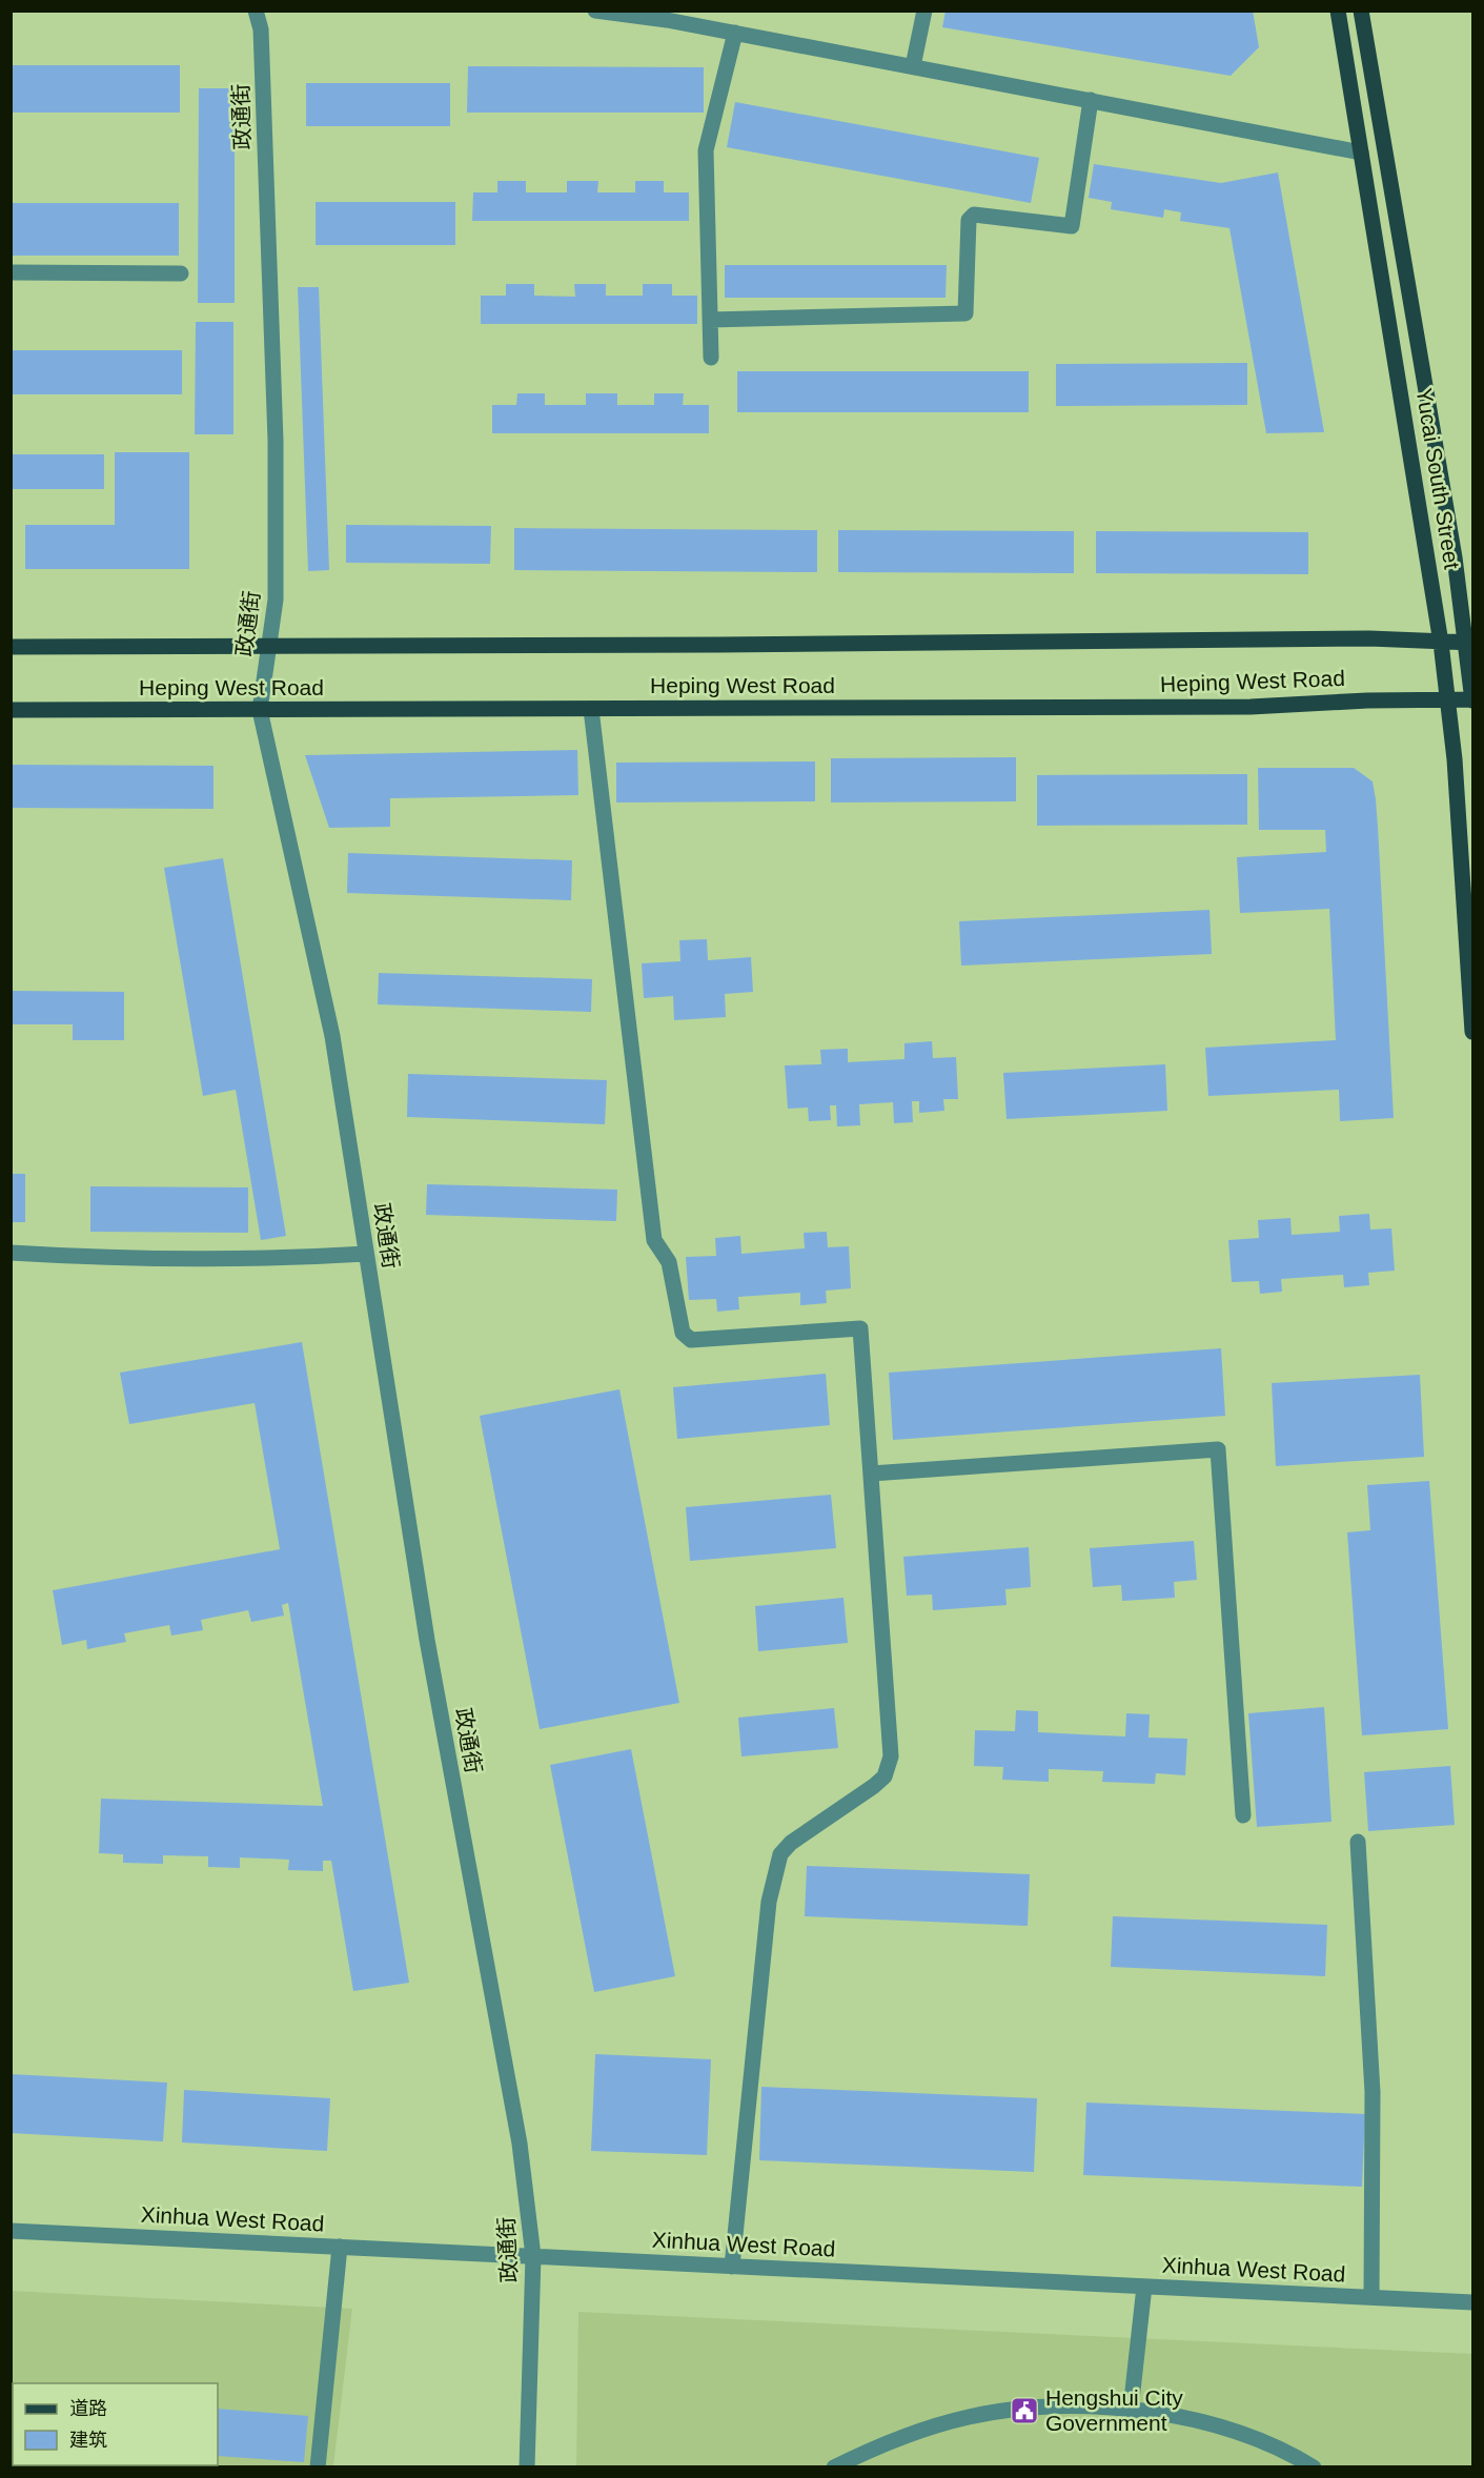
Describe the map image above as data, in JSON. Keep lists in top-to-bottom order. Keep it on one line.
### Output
{"streets":{"main road":["Yucai South Street","Heping West Road"],"street":["政通街","Xinhua West Road"]},"crossings":[["政通街","Heping West Road"],["政通街","Xinhua West Road"],["Yucai South Street","Heping West Road"]],"places":{"public building":["Hengshui City Government"]},"legend":["道路","建筑"]}
